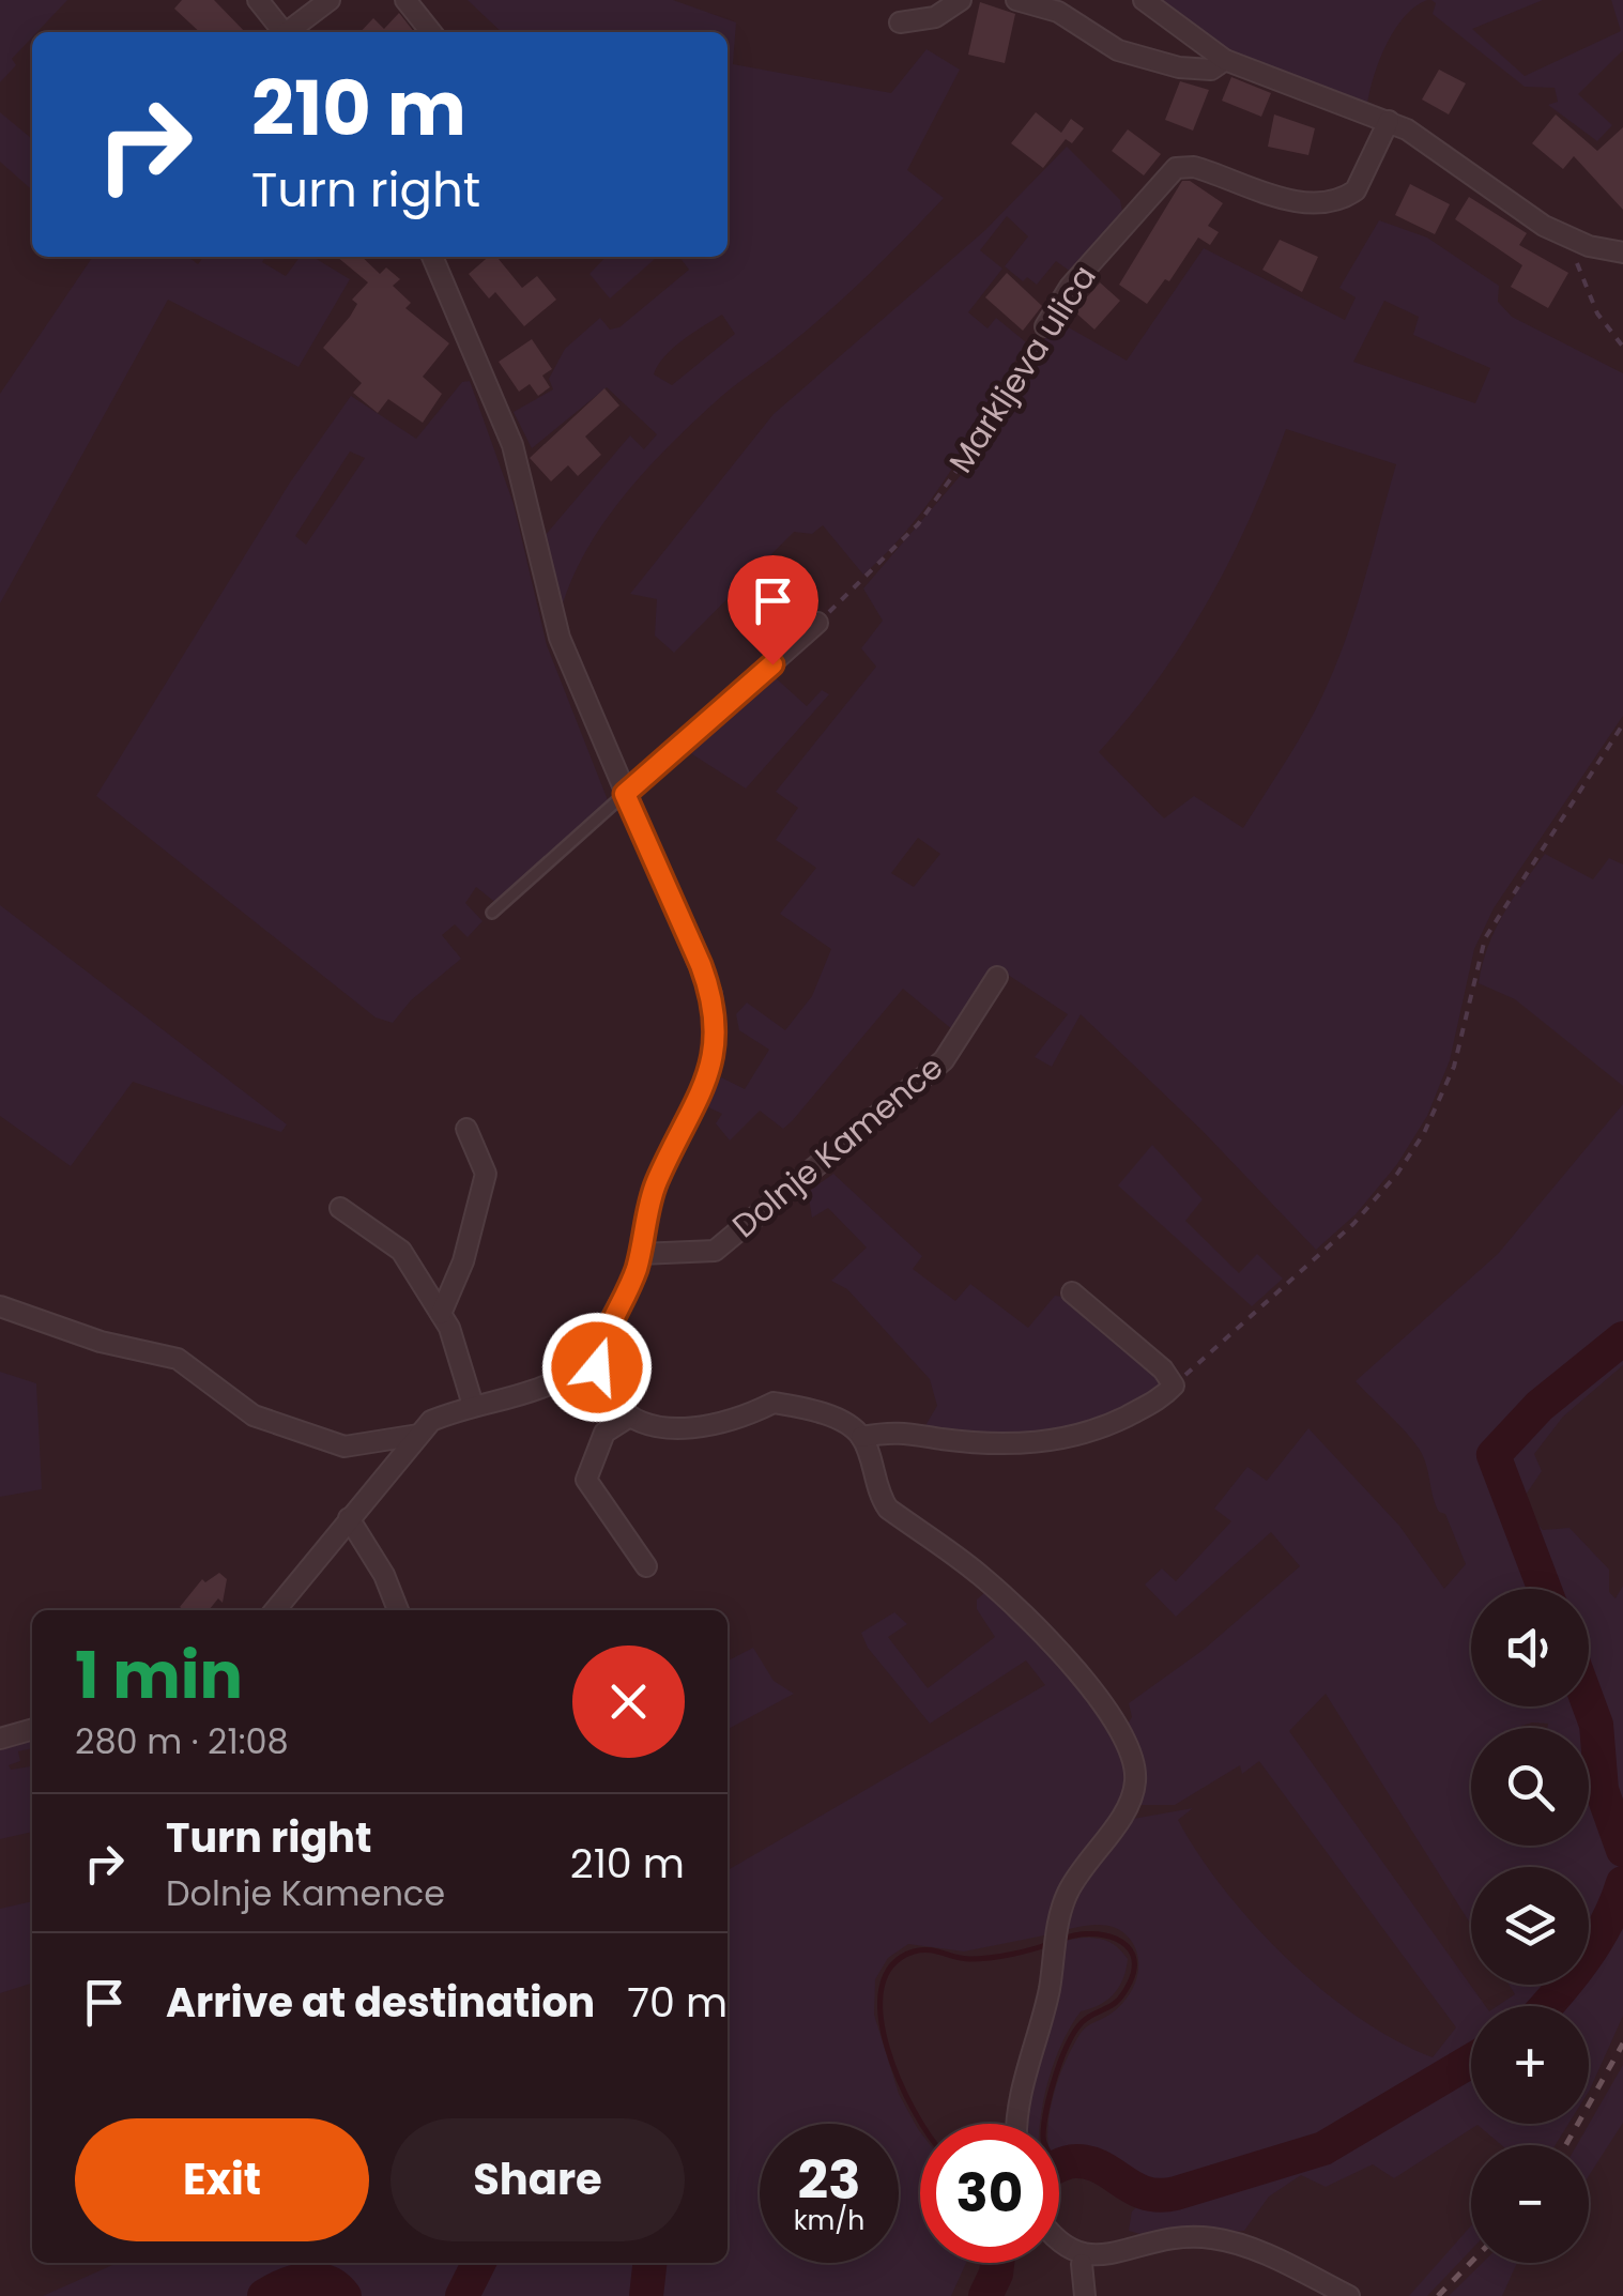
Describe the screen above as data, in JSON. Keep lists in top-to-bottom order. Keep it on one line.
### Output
{"streets":{"street":["Markljeva ulica","Dolnje Kamence"]},"page":{"turn":["210 m","Turn right"],"map_buttons":["+","−"],"heading":["1 min","280 m · 21:08"],"list":[{"name":"Turn right","note":"Dolnje Kamence","value":"210 m"},{"name":"Arrive at destination","value":"70 m"}],"buttons":["Exit","Share"],"speed":"23 km/h","limit":"30"}}
